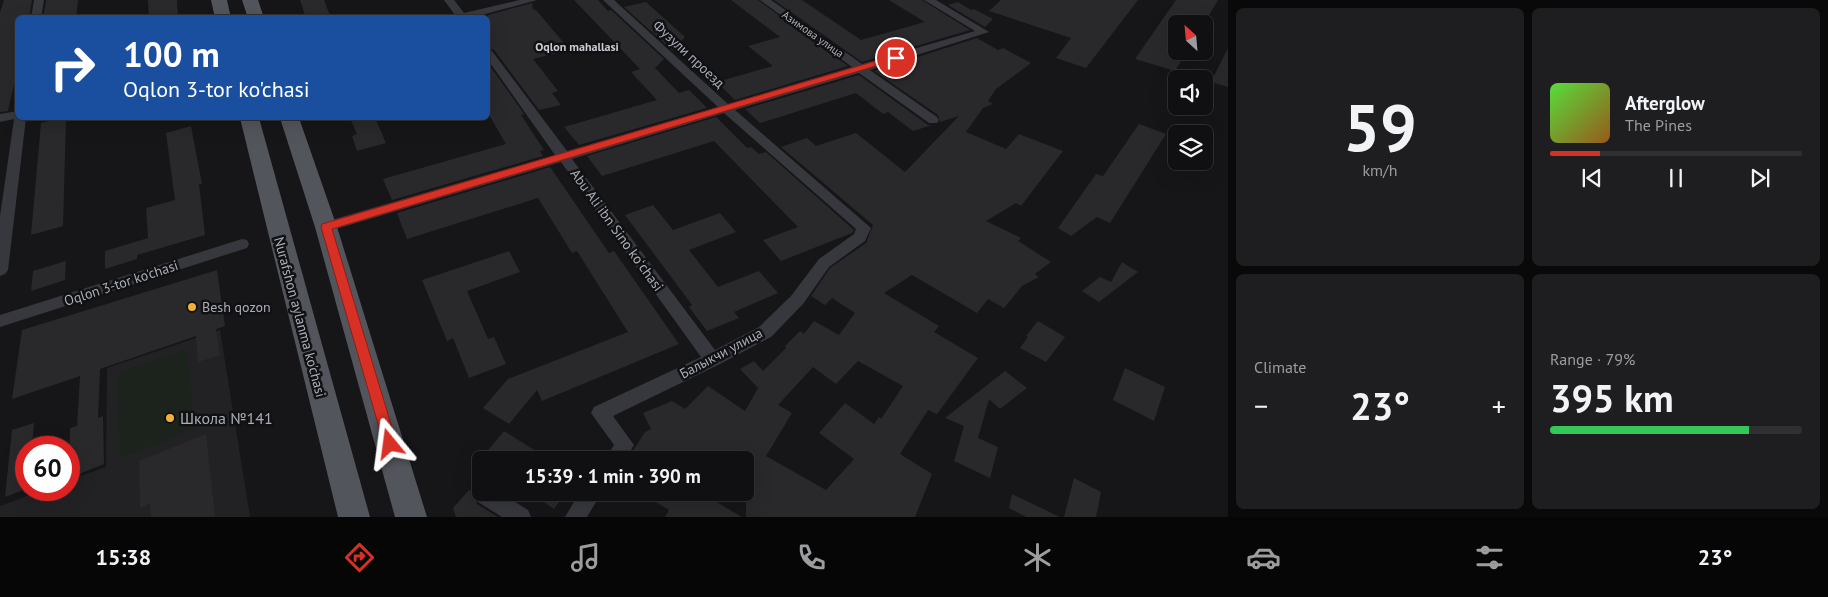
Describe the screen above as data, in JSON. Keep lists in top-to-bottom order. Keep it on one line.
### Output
{"streets":{"main road":["Nurafshon aylanma ko'chasi"],"street":["Азимова улица","Фузули проезд","Abu Ali ibn Sino koʻchasi","Oqlon 3-tor ko'chasi","Балыкчи улица"]},"crossings":[["Фузули проезд","Балыкчи улица"],["Abu Ali ibn Sino koʻchasi","Балыкчи улица"]],"districts":["Oqlon mahallasi"],"places":["Besh qozon","Школа №141"],"north":"top left","page":{"tile":[["59","km/h"],"Climate",["Range · 79%","395 km"]],"turn":["100 m","Oqlon 3-tor ko'chasi"],"song":["Afterglow","The Pines"],"heat":["−","23°","+"],"limit":"60","trip":"15:39 · 1 min · 390 m","tabs":["15:38","23°"]}}
